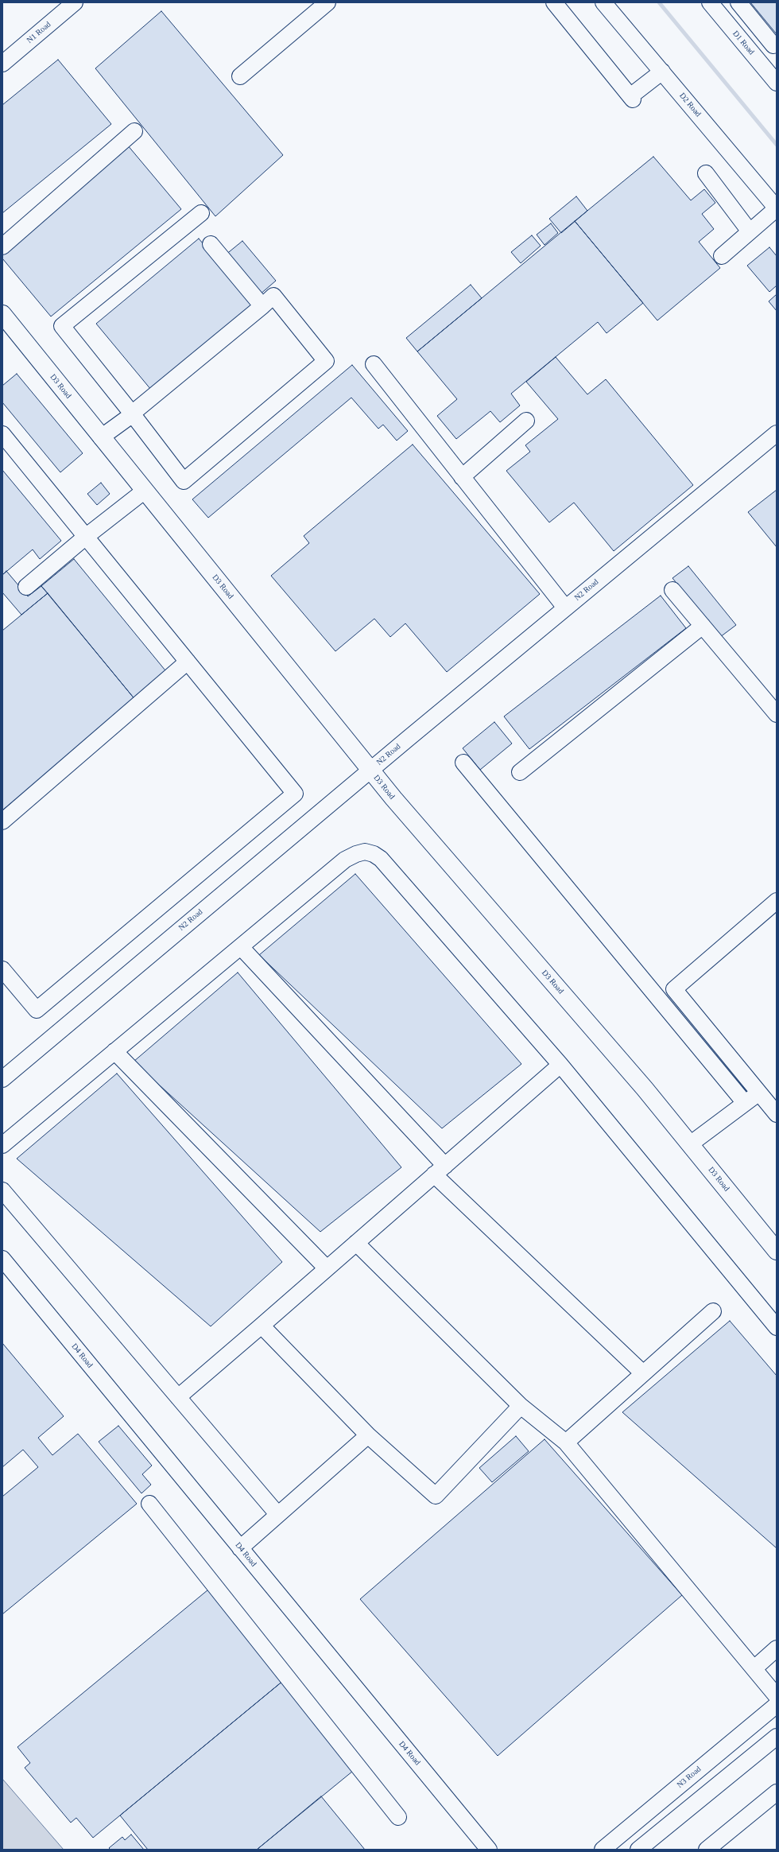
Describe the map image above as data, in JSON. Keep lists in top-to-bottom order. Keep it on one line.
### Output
{"streets":{"main road":["D3 Road"],"street":["N1 Road","D1 Road","D2 Road","N2 Road","D4 Road","N3 Road"]},"crossings":[["D3 Road","N2 Road"]]}
